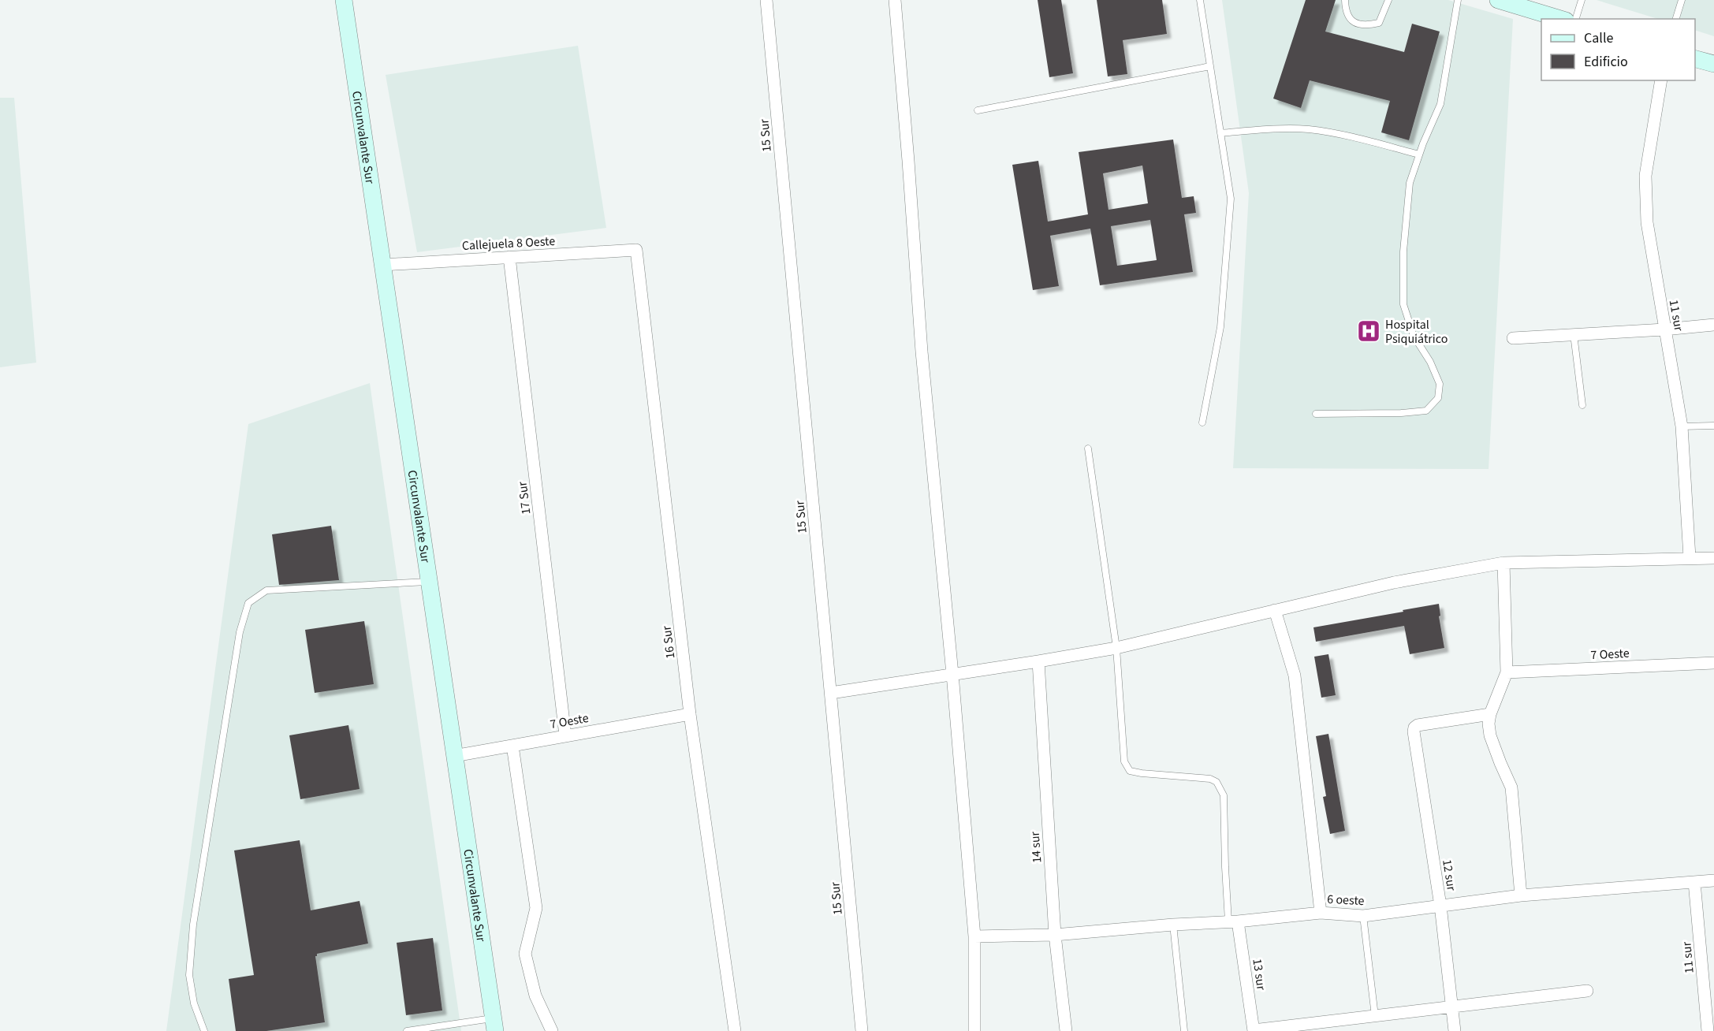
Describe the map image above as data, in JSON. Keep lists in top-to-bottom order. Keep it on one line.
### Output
{"streets":{"main road":["Circunvalante Sur"],"street":["15 Sur","Callejuela 8 Oeste","11 sur","17 Sur","16 Sur","7 Oeste","14 sur","12 sur","6 oeste","13 sur"]},"crossings":[["Circunvalante Sur","Callejuela 8 Oeste"],["Circunvalante Sur","7 Oeste"],["Callejuela 8 Oeste","17 Sur"],["Callejuela 8 Oeste","16 Sur"],["11 sur","6 oeste"],["17 Sur","7 Oeste"],["16 Sur","7 Oeste"],["14 sur","6 oeste"],["12 sur","6 oeste"],["6 oeste","13 sur"]],"places":{"hospital":["Hospital Psiquiátrico"]},"legend":["Calle","Edificio"]}
